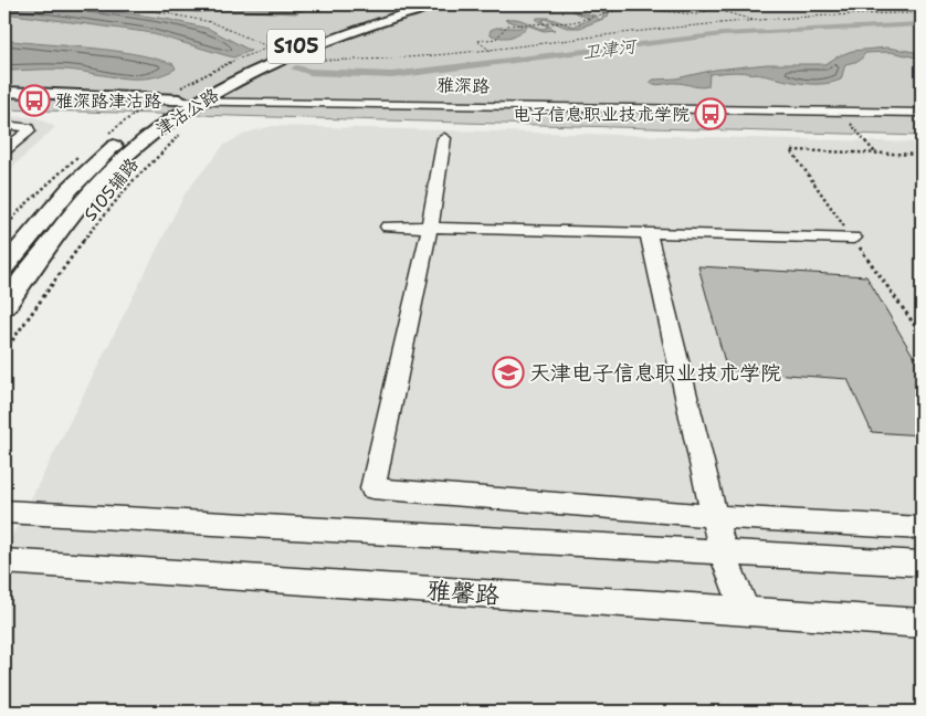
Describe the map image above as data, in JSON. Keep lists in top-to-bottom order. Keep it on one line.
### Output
{"streets":{"main road":["S105","雅深路","津沽公路"],"street":["雅馨路"],"path":["S105辅路"]},"crossings":[["雅深路","津沽公路"],["雅深路","S105辅路"],["津沽公路","S105辅路"]],"water":["卫津河"],"places":{"bus stop":["雅深路津沽路","电子信息职业技术学院"],"school or university":["天津电子信息职业技术学院"]}}
